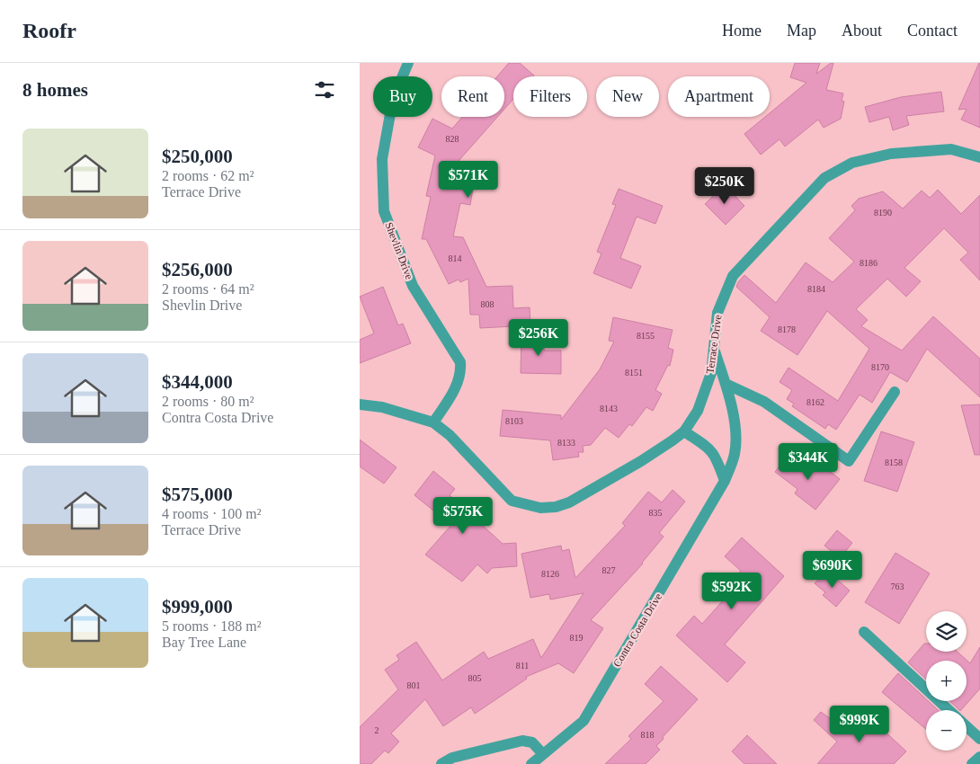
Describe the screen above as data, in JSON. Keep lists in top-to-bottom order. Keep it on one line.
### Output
{"streets":{"street":["Shevlin Drive","Terrace Drive","Contra Costa Drive"]},"crossings":[["Shevlin Drive","Terrace Drive"],["Terrace Drive","Contra Costa Drive"]],"house_numbers":["828","8190","814","8186","8184","808","8178","8155","8170","8151","8162","8143","8103","8133","8158","835","827","8126","763","819","811","805","801","2","818"],"page":{"header":"Roofr","nav":["Home","Map","About","Contact"],"heading":"8 homes","chip":["Buy","Rent","Filters","New","Apartment"],"list":[{"name":"$250,000","note":"2 rooms · 62 m² · Terrace Drive"},{"name":"$256,000","note":"2 rooms · 64 m² · Shevlin Drive"},{"name":"$344,000","note":"2 rooms · 80 m² · Contra Costa Drive"},{"name":"$575,000","note":"4 rooms · 100 m² · Terrace Drive"},{"name":"$999,000","note":"5 rooms · 188 m² · Bay Tree Lane"}],"price":["$571K","$250K","$256K","$344K","$575K","$690K","$592K","$999K"],"map_buttons":["+","−"]}}
